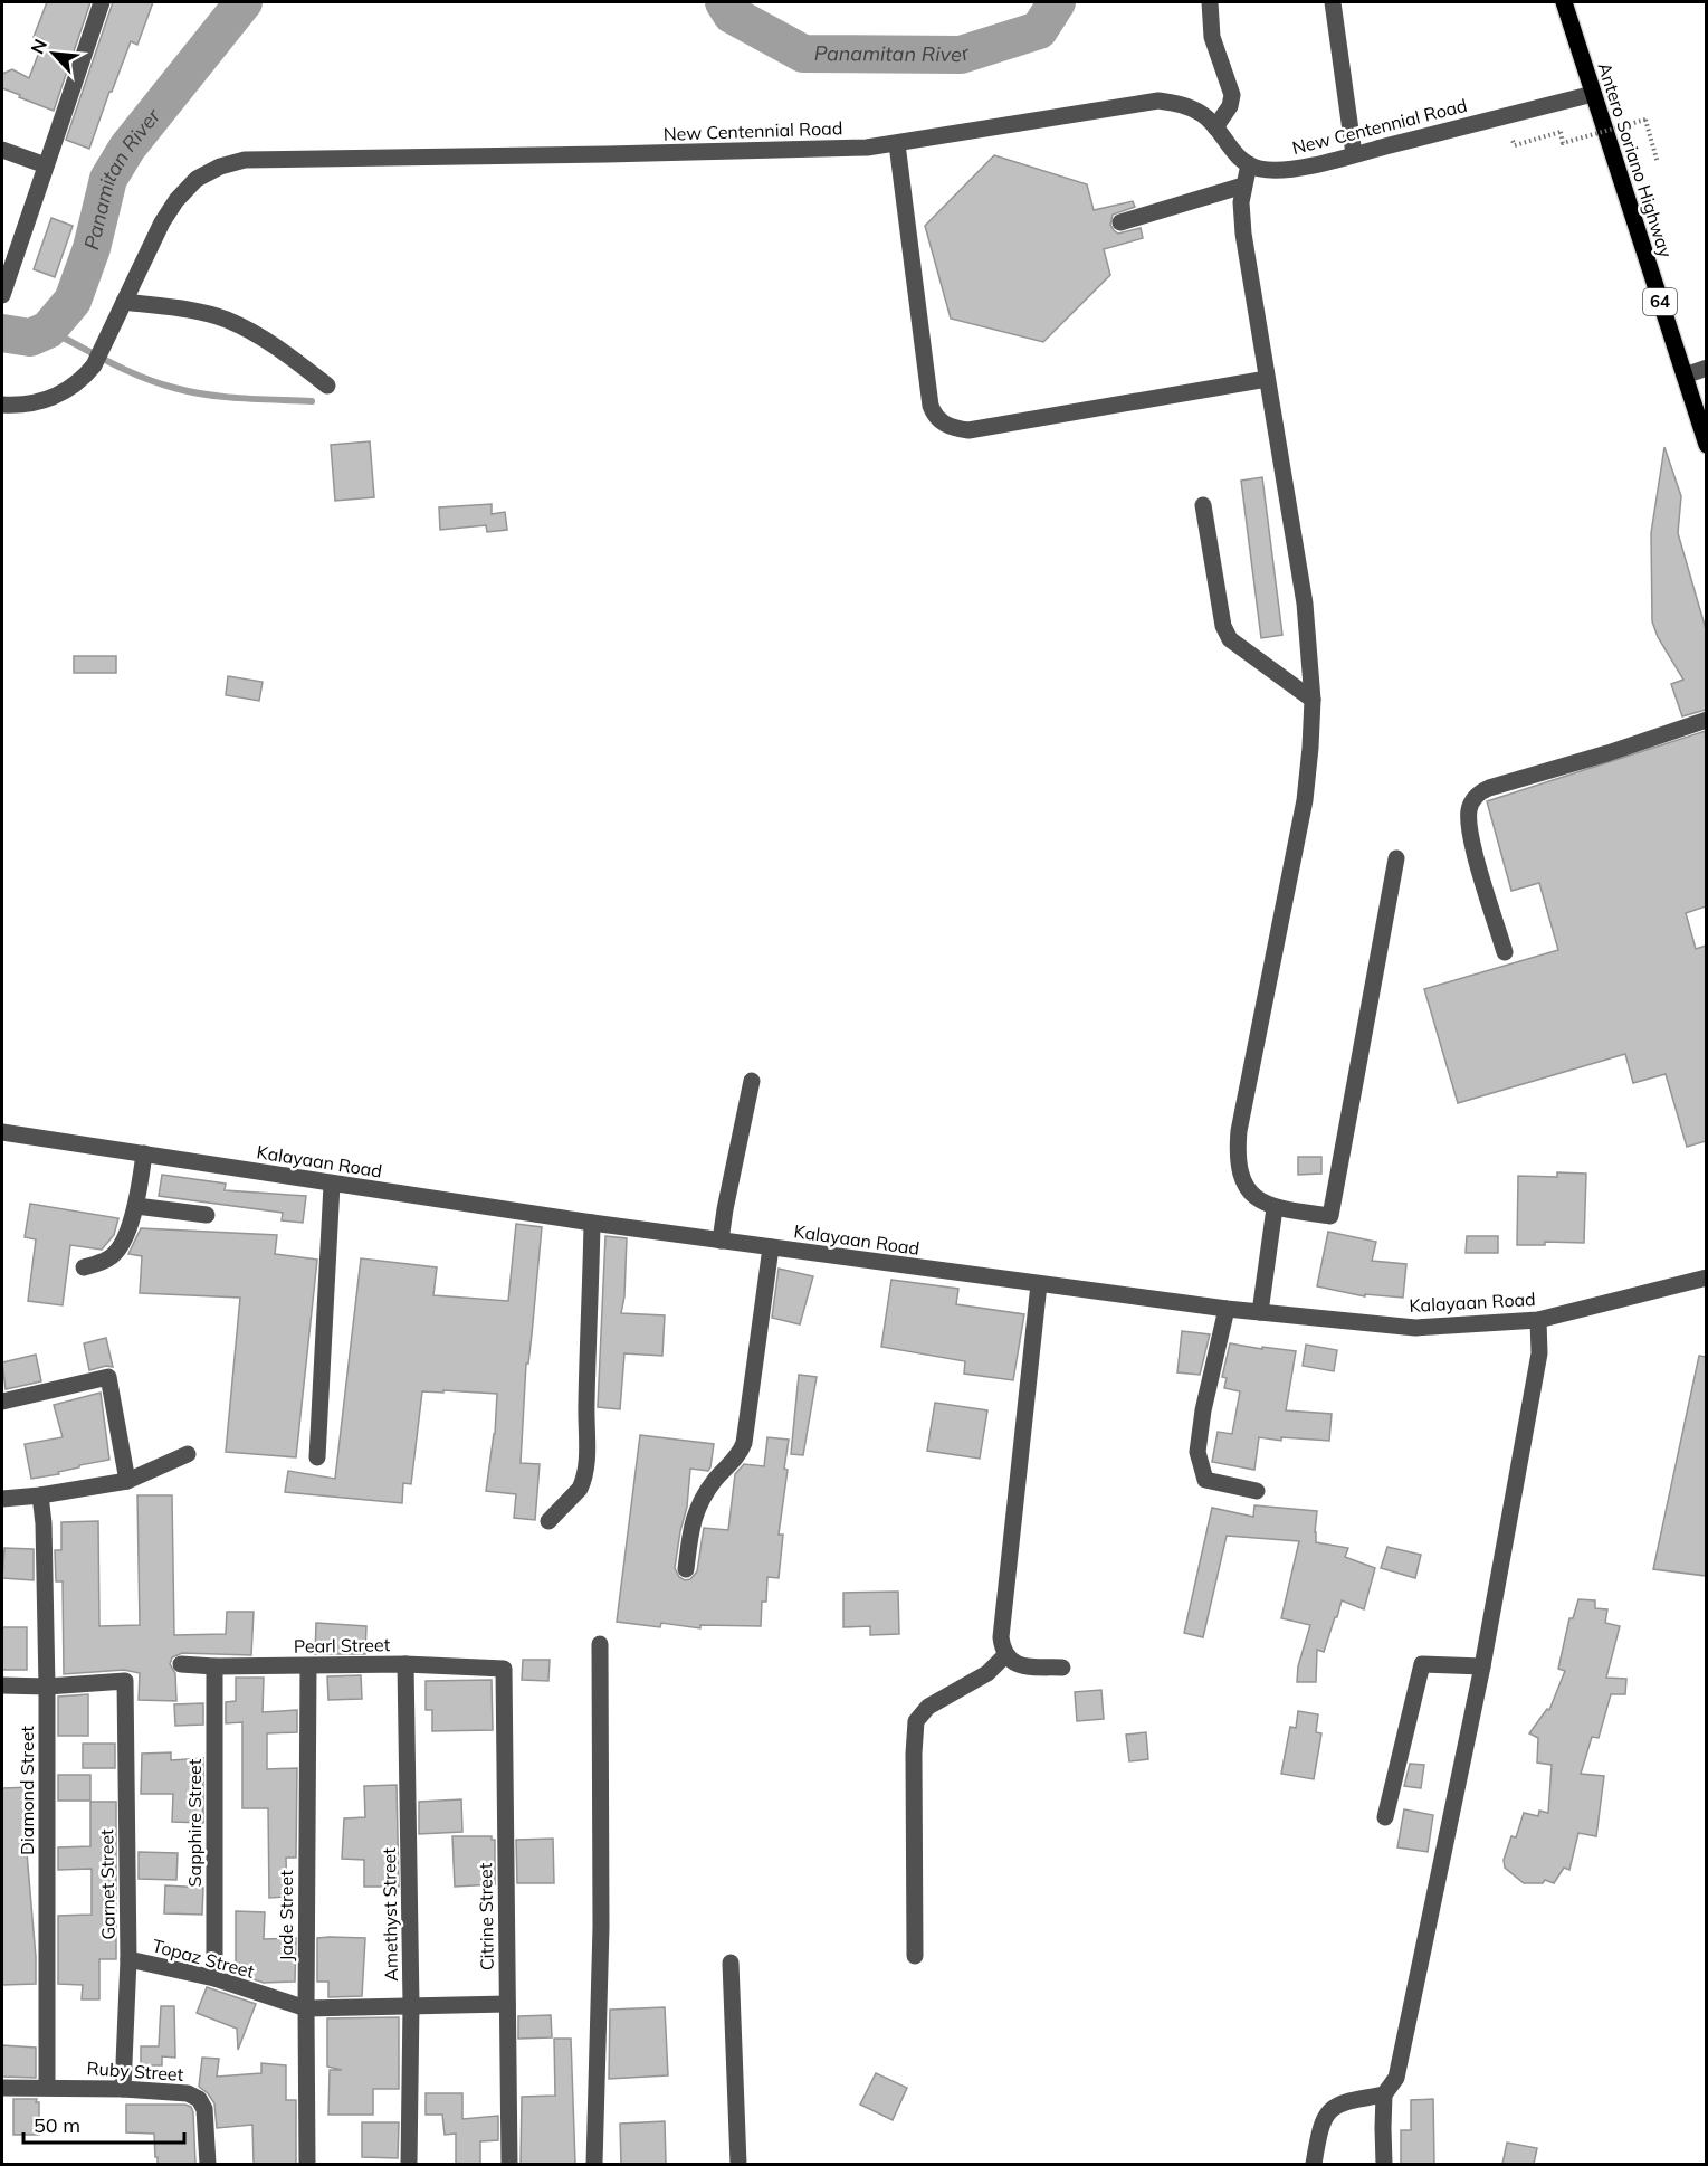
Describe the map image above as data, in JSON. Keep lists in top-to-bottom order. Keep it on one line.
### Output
{"streets":{"main road":["Antero Soriano Highway","64"],"street":["New Centennial Road","Kalayaan Road","Pearl Street","Diamond Street","Sapphire Street","Garnet Street","Amethyst Street","Jade Street","Citrine Street","Topaz Street","Ruby Street"]},"crossings":[["New Centennial Road","Antero Soriano Highway"],["Pearl Street","Sapphire Street"],["Pearl Street","Amethyst Street"],["Pearl Street","Jade Street"],["Pearl Street","Citrine Street"],["Diamond Street","Garnet Street"],["Diamond Street","Ruby Street"],["Sapphire Street","Topaz Street"],["Garnet Street","Topaz Street"],["Garnet Street","Ruby Street"],["Amethyst Street","Topaz Street"],["Jade Street","Topaz Street"],["Citrine Street","Topaz Street"]],"water":["Panamitan River"],"scale_bar":"50 m","north":"top left"}
